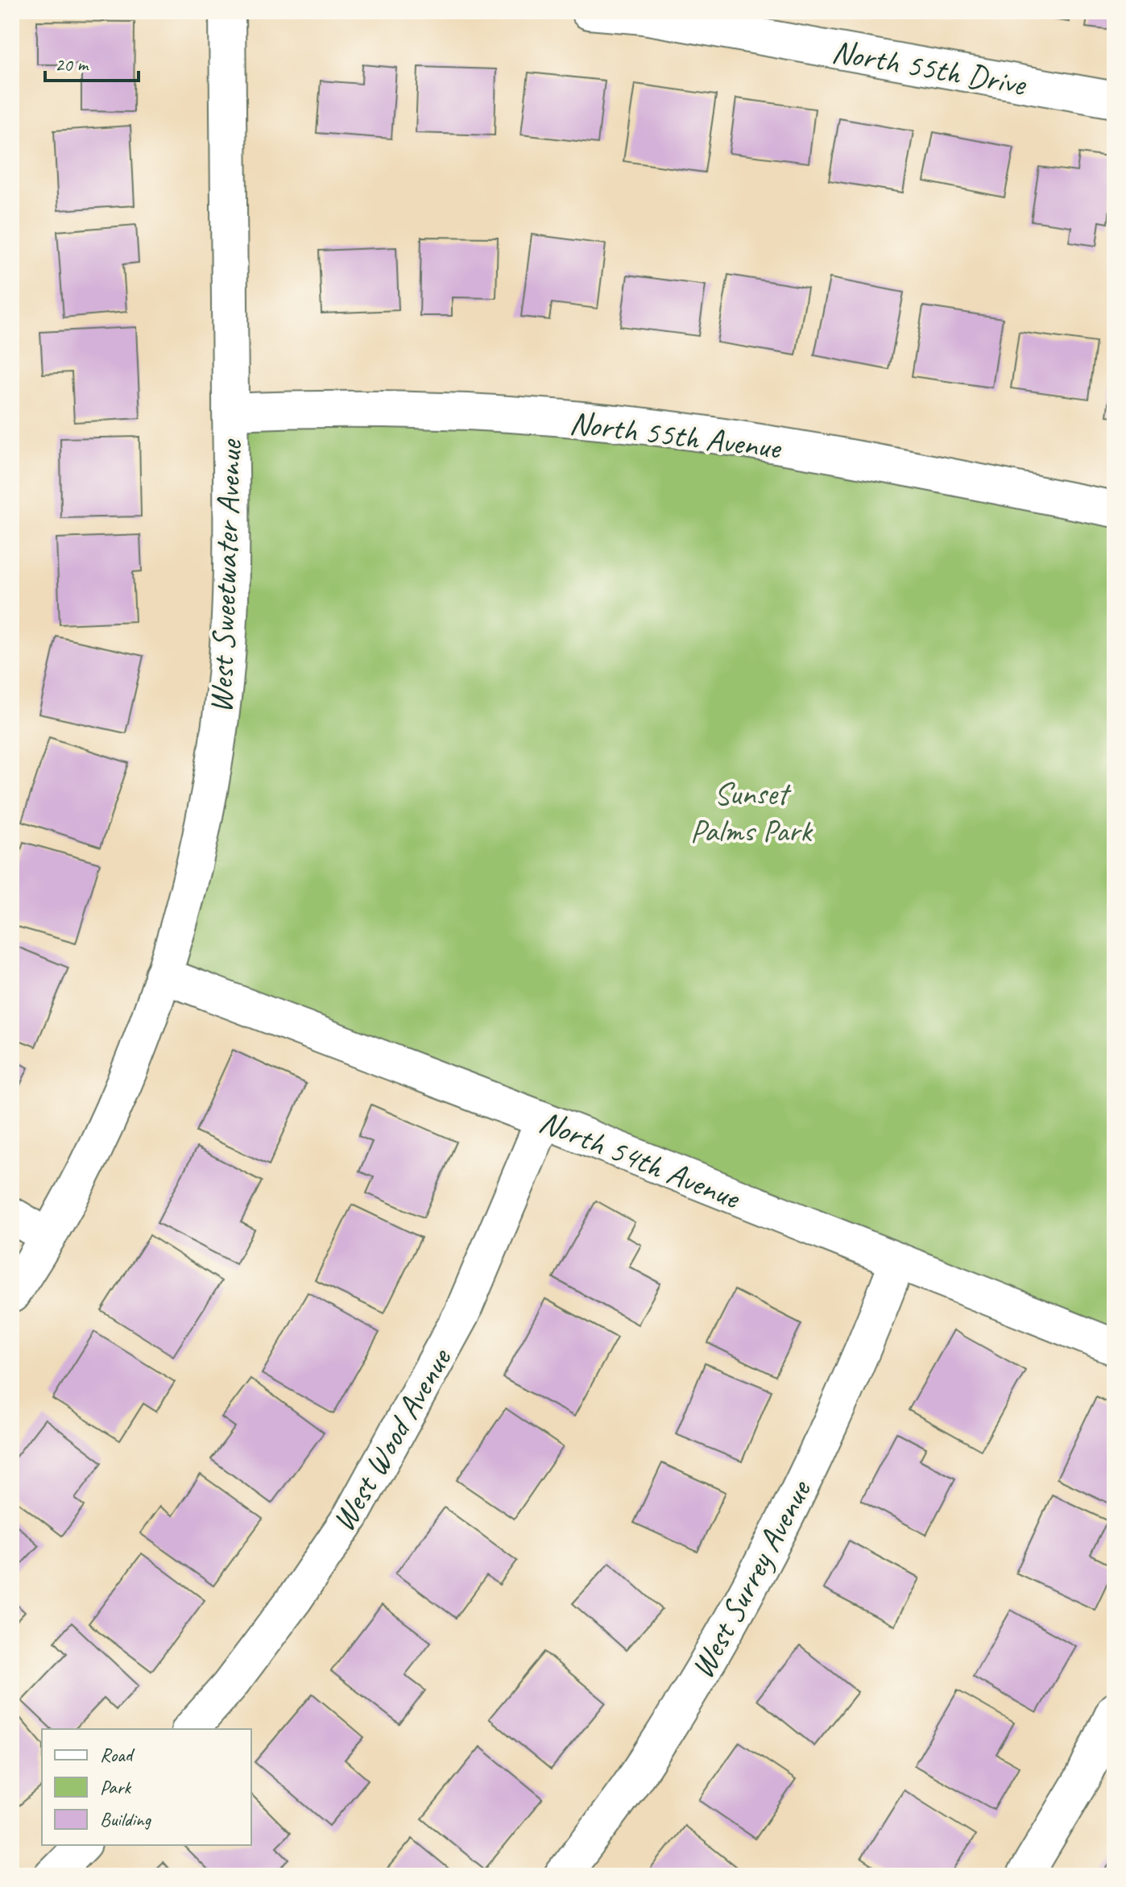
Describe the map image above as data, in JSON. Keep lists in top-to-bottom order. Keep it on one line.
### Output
{"streets":{"street":["North 55th Drive","North 55th Avenue","West Sweetwater Avenue","North 54th Avenue","West Wood Avenue","West Surrey Avenue"]},"crossings":[["North 55th Avenue","West Sweetwater Avenue"],["West Sweetwater Avenue","North 54th Avenue"],["North 54th Avenue","West Wood Avenue"],["North 54th Avenue","West Surrey Avenue"]],"parks":["Sunset Palms Park"],"legend":["Road","Park","Building"],"scale_bar":"20 m"}
